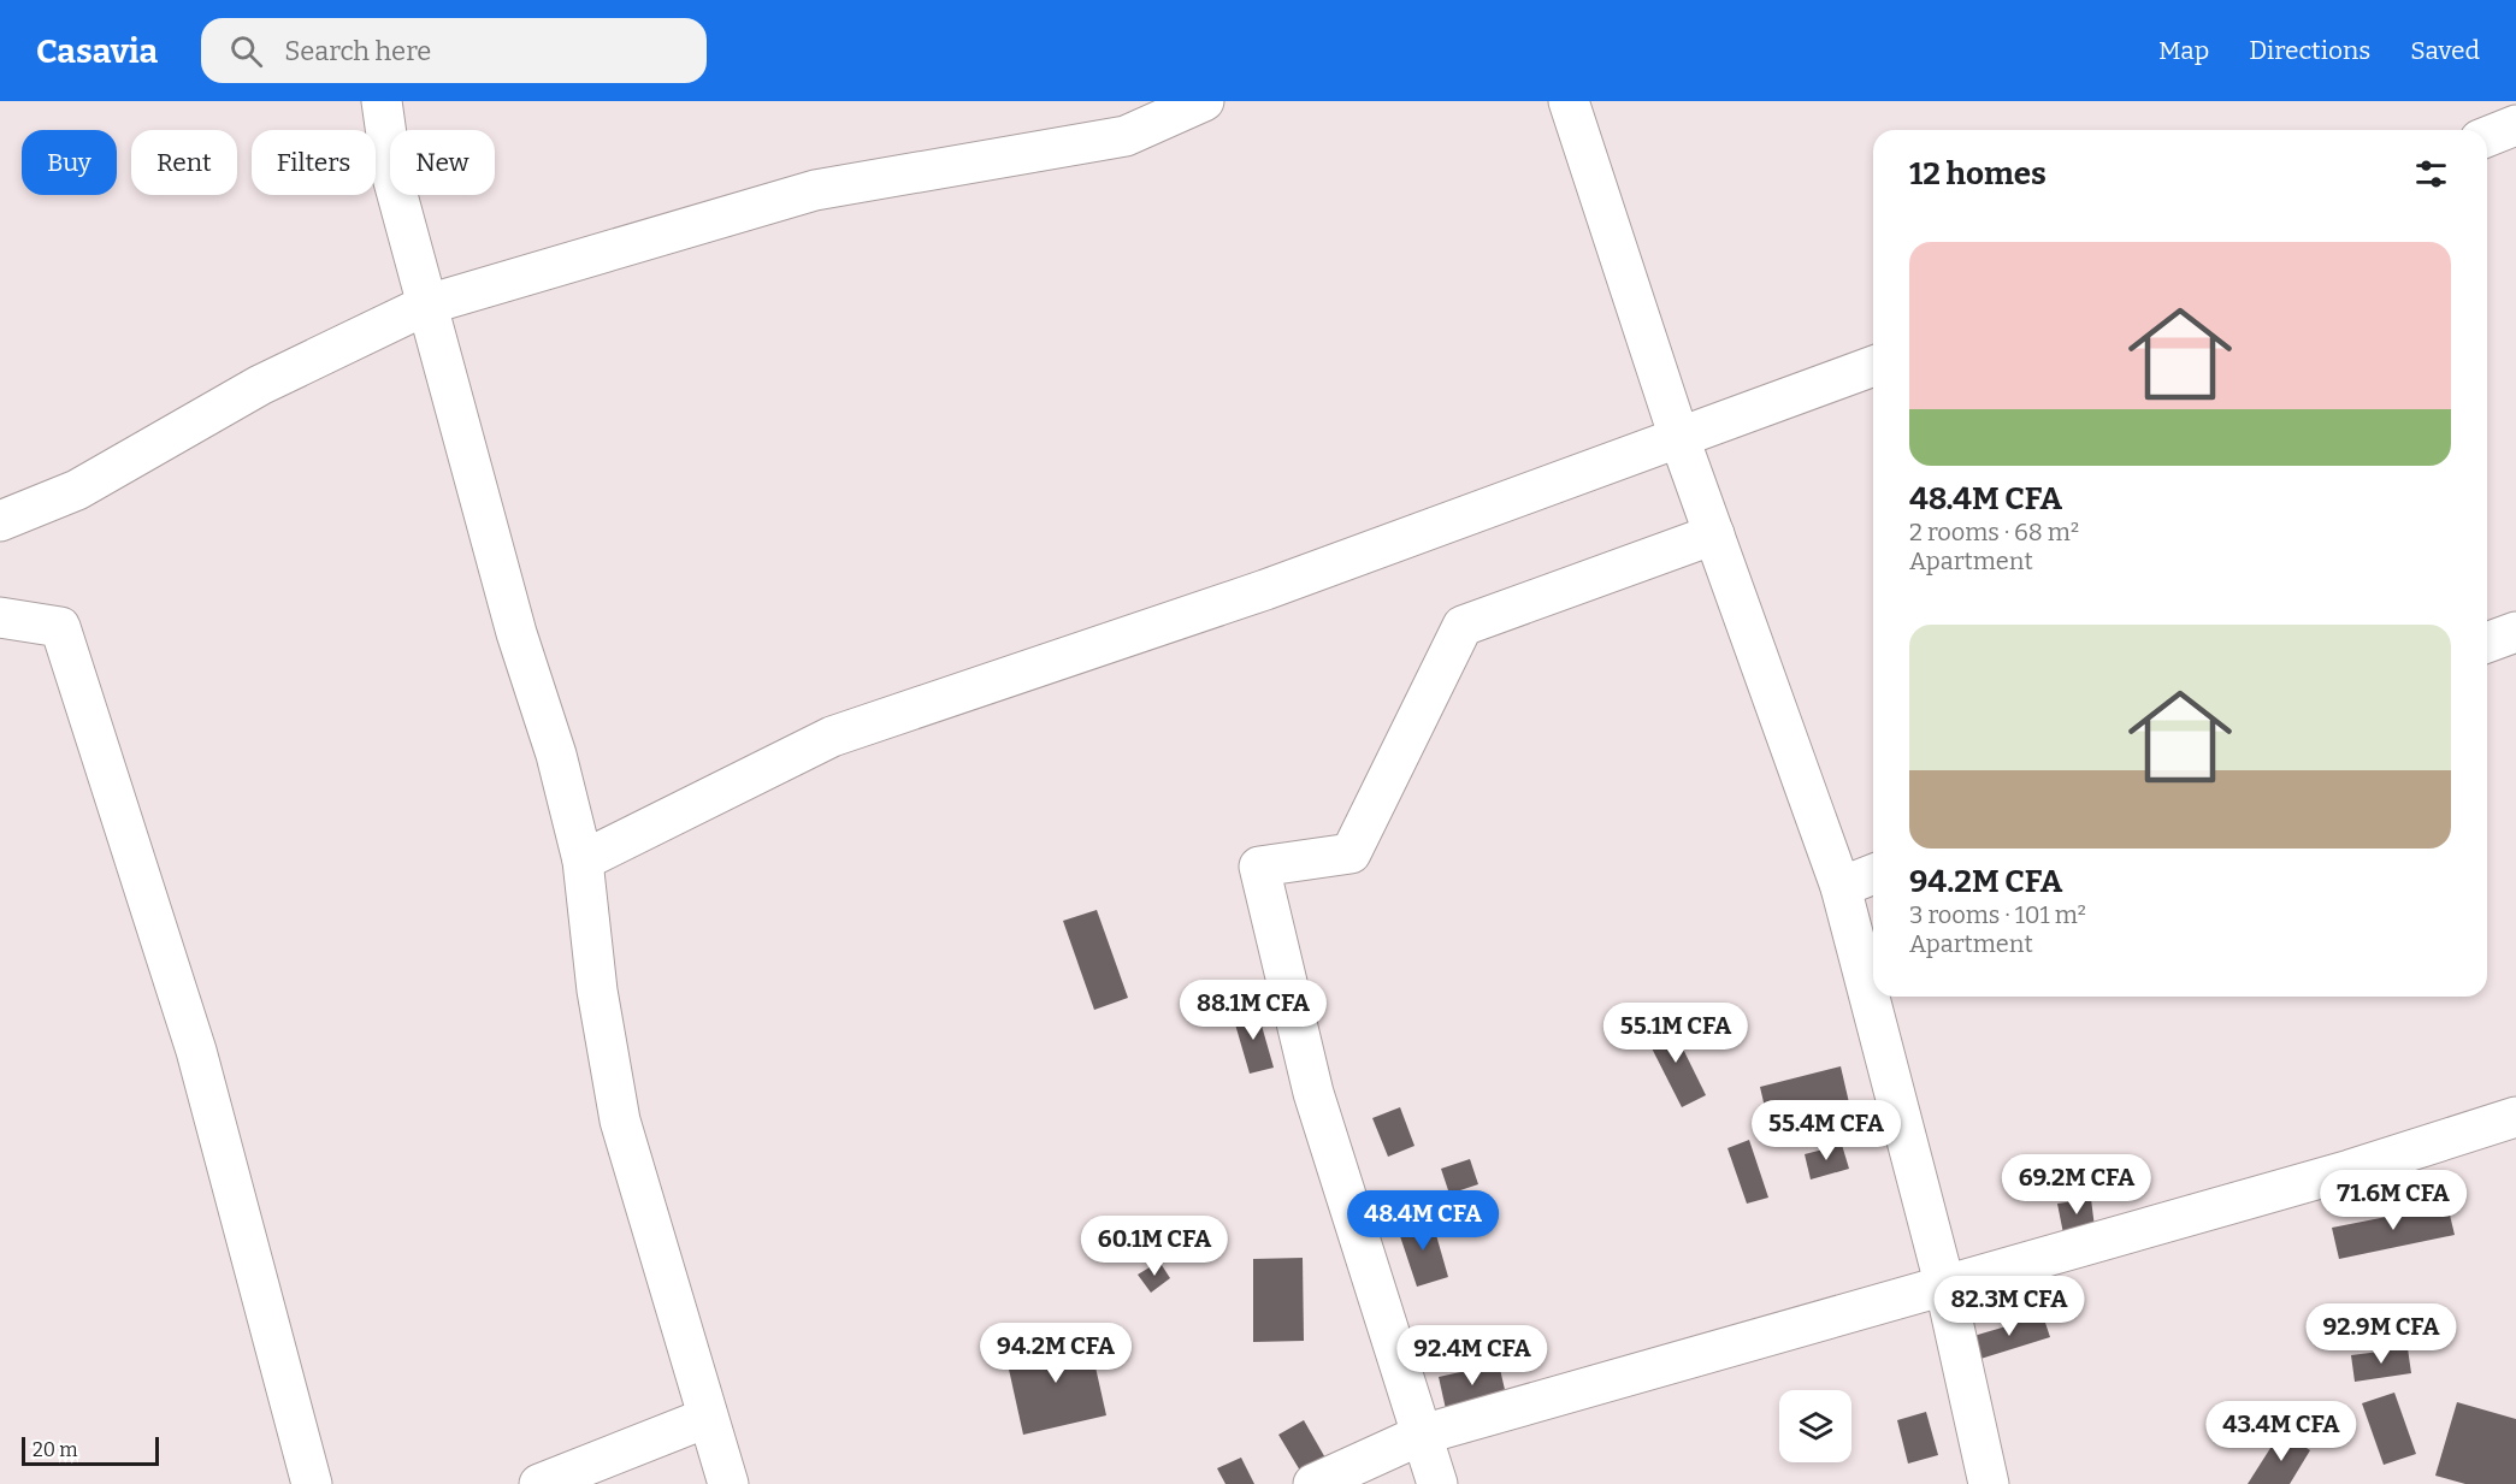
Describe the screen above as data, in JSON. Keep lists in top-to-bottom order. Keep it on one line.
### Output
{"scale_bar":"20 m","page":{"header":"Casavia","search":"Search here","nav":["Map","Directions","Saved"],"chip":["Buy","Rent","Filters","New"],"heading":"12 homes","list":[{"name":"48.4M CFA","note":"2 rooms · 68 m² · Apartment"},{"name":"94.2M CFA","note":"3 rooms · 101 m² · Apartment"}],"price":["88.1M CFA","55.1M CFA","55.4M CFA","69.2M CFA","71.6M CFA","48.4M CFA","60.1M CFA","82.3M CFA","92.9M CFA","94.2M CFA","92.4M CFA","43.4M CFA"],"scale":"20 m"}}
